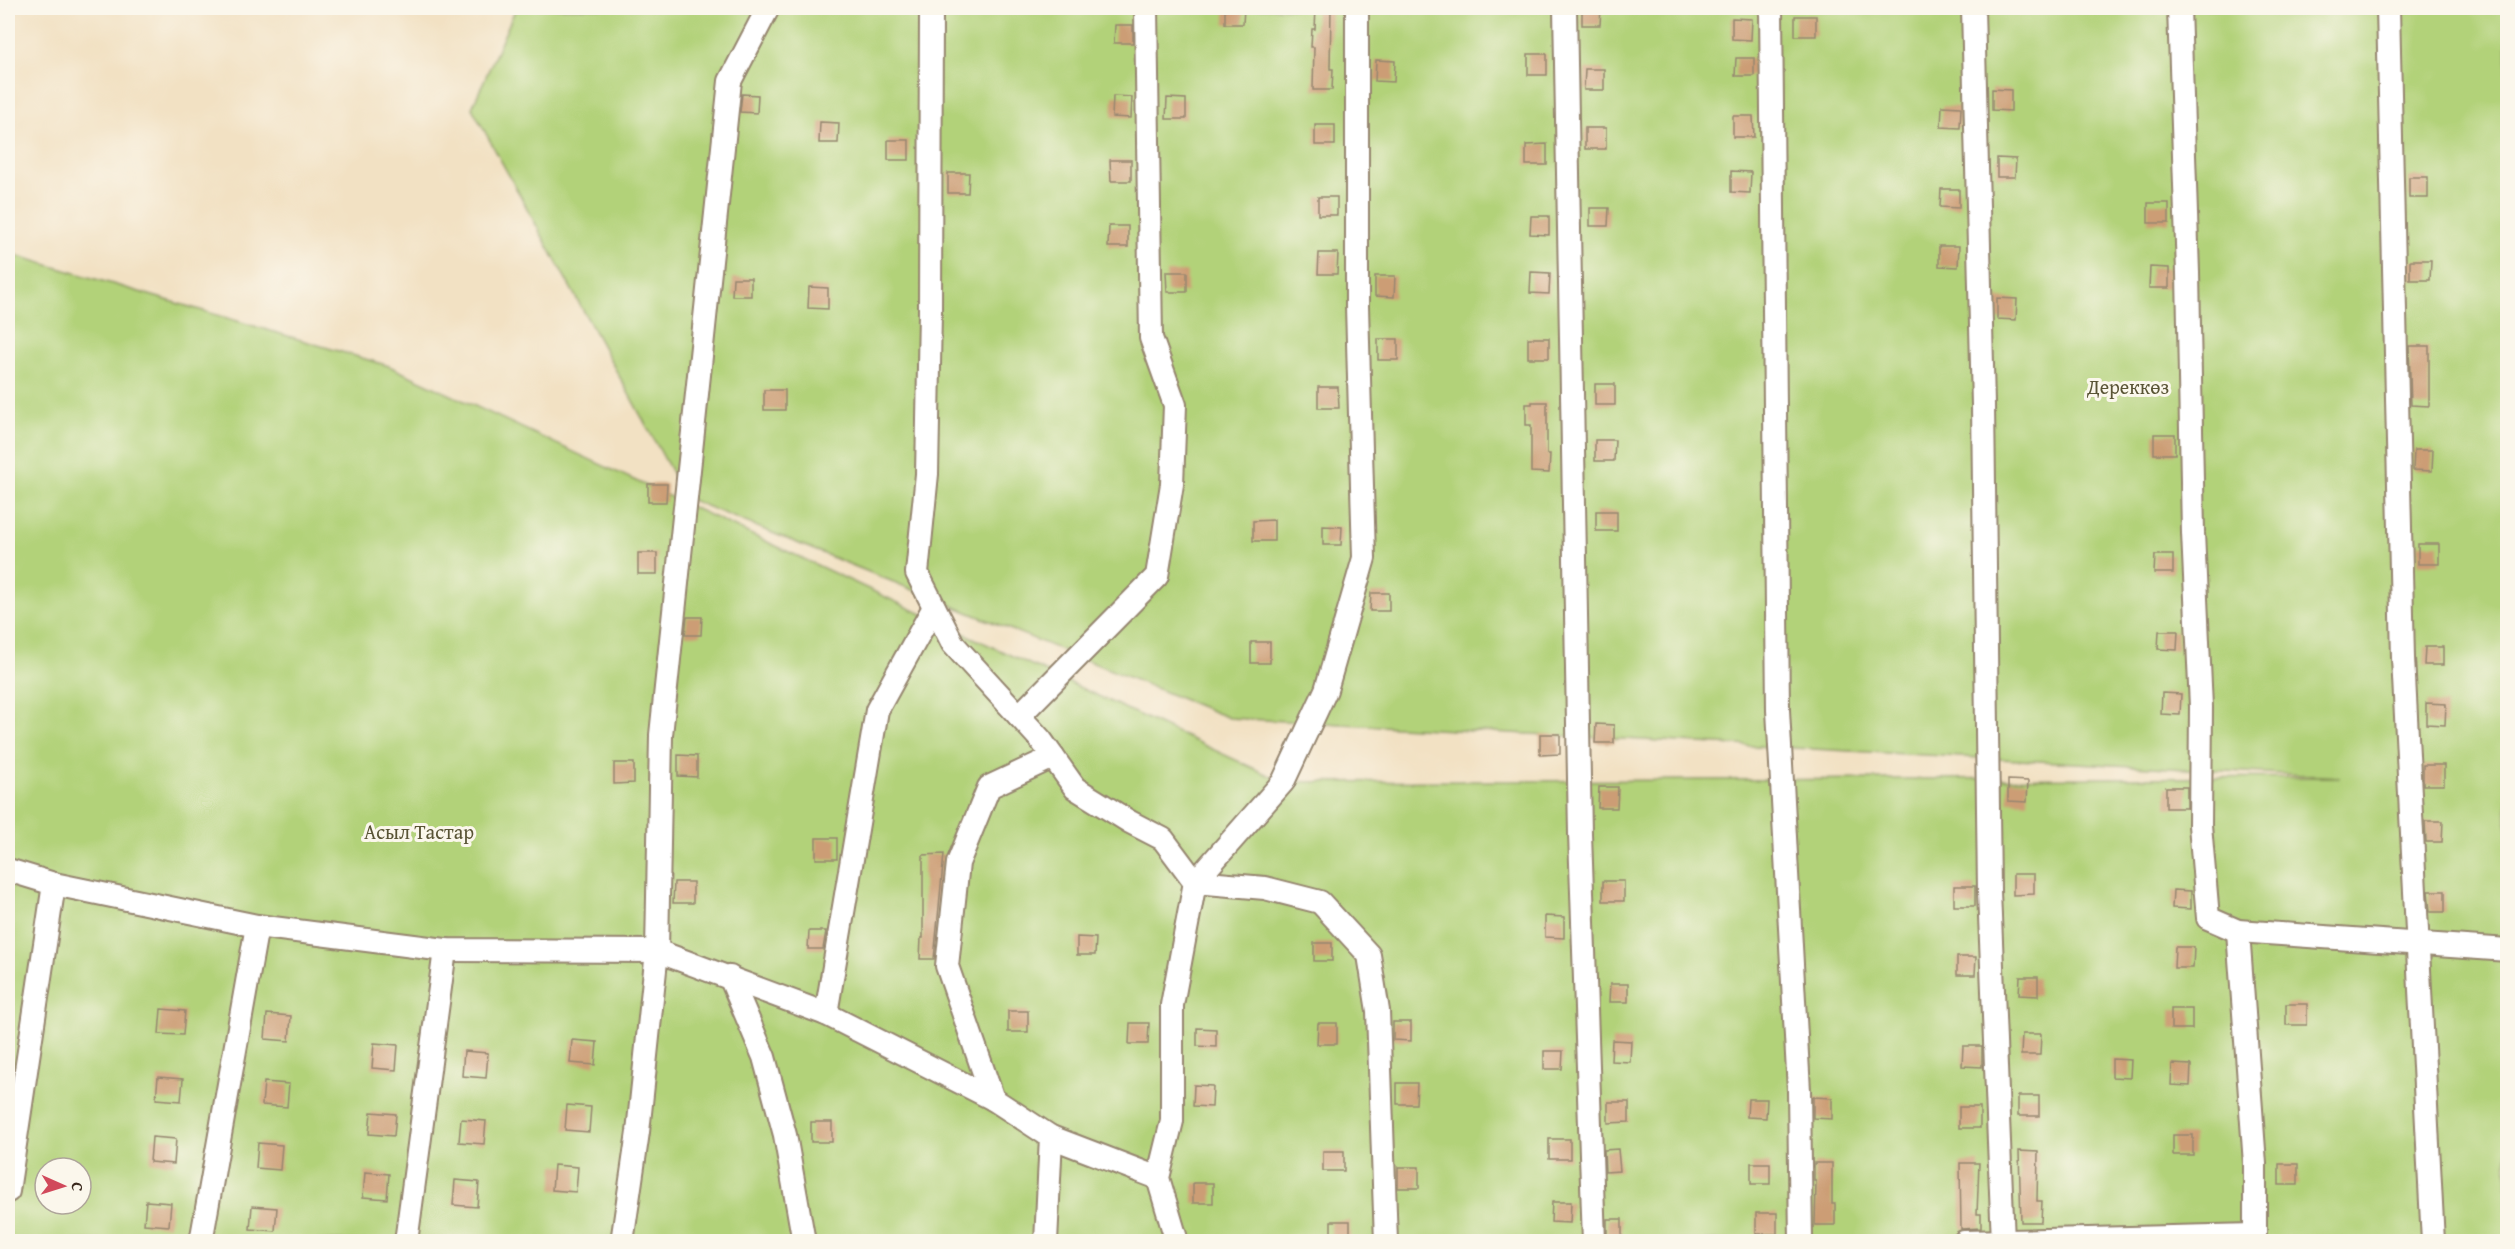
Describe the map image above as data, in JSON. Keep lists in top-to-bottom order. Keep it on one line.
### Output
{"parks":["Дереккөз","Асыл Тастар"],"north":"right"}
